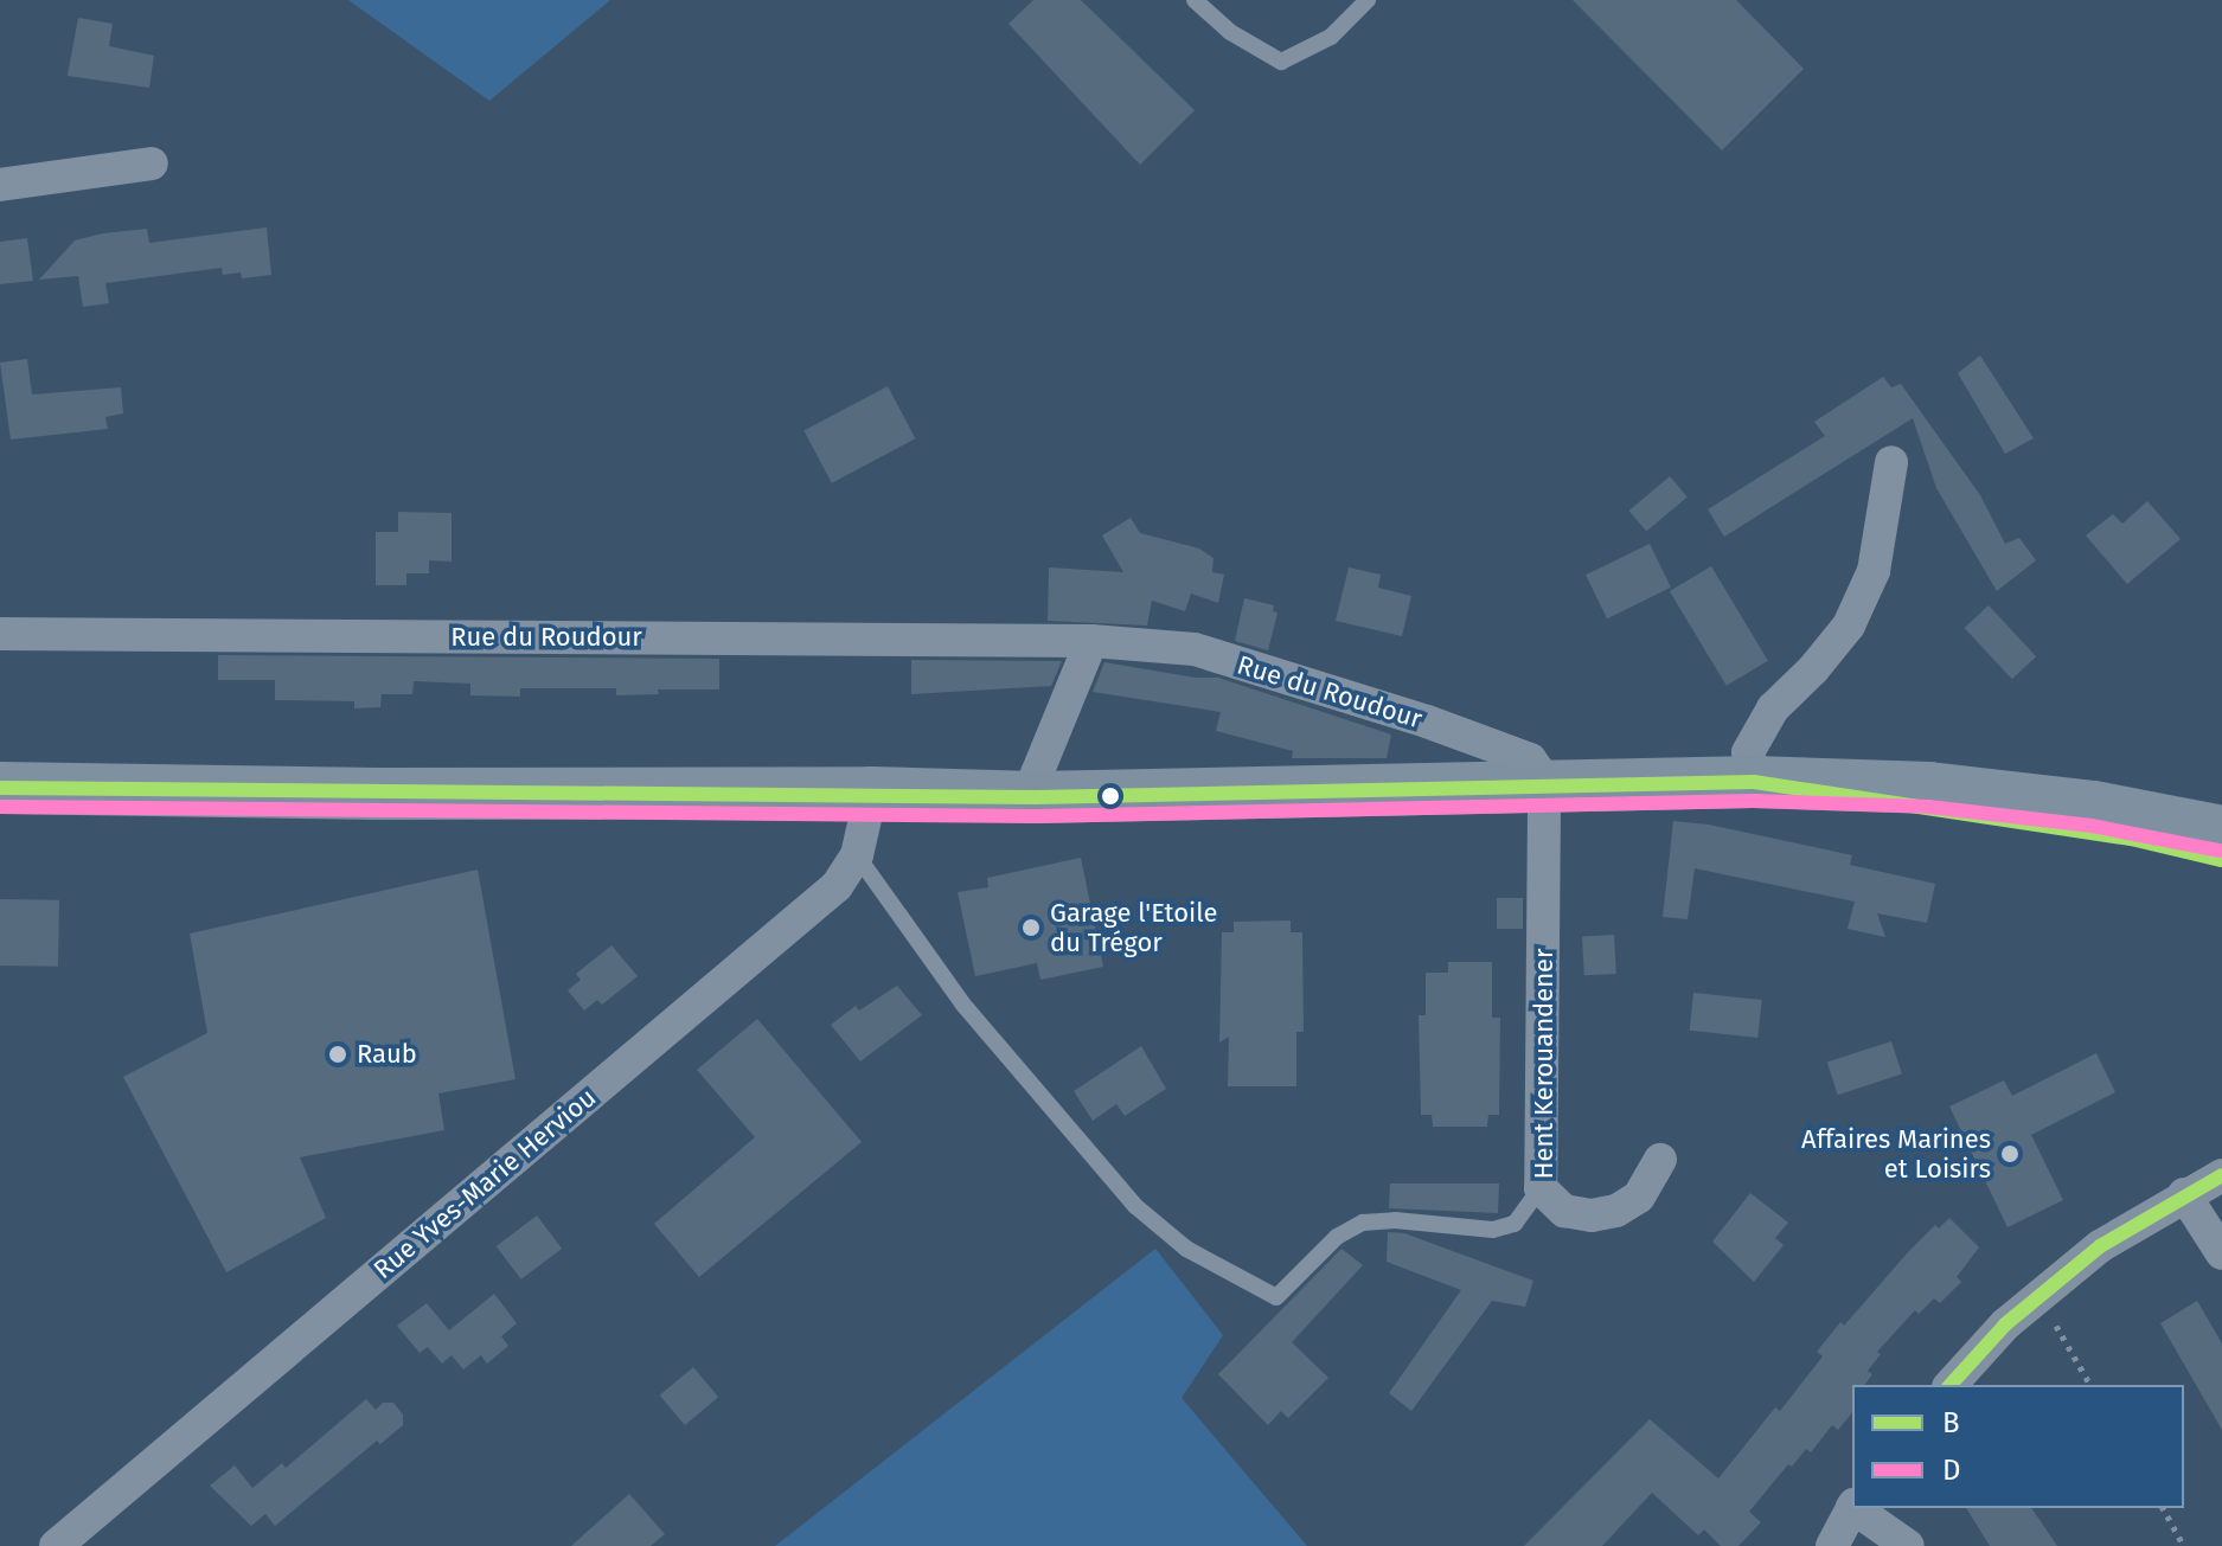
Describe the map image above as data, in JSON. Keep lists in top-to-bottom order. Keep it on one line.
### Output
{"streets":{"street":["Rue du Roudour","Hent Kerouandener","Rue Yves-Marie Herviou"]},"crossings":[["Rue du Roudour","Hent Kerouandener"]],"places":["Garage l'Etoile du Trégor","Raub","Affaires Marines et Loisirs"],"lines":["transit line B","transit line D"],"legend":["B","D"]}
